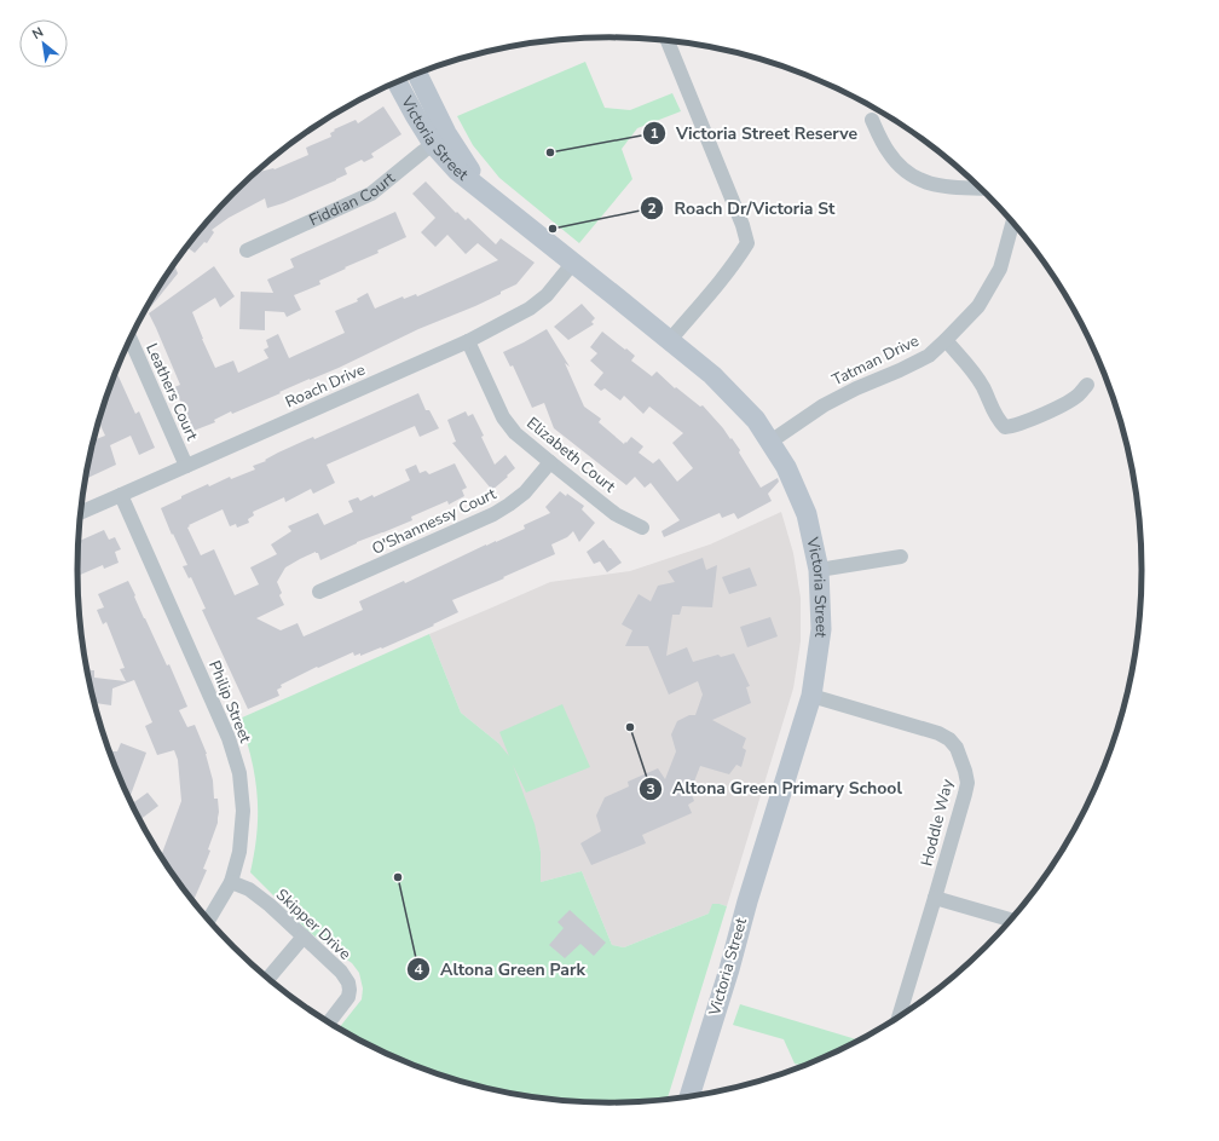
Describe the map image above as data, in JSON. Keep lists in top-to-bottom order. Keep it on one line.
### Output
{"streets":{"street":["Victoria Street","Fiddian Court","Tatman Drive","Roach Drive","Leathers Court","Elizabeth Court","O'Shannessy Court","Philip Street","Hoddle Way","Skipper Drive"]},"crossings":[["Victoria Street","Fiddian Court"],["Victoria Street","Tatman Drive"],["Victoria Street","Roach Drive"],["Victoria Street","Hoddle Way"],["Roach Drive","Leathers Court"],["Roach Drive","Elizabeth Court"],["Roach Drive","Philip Street"],["Elizabeth Court","O'Shannessy Court"],["Philip Street","Skipper Drive"]],"places":["Victoria Street Reserve","Roach Dr/Victoria St","Altona Green Primary School","Altona Green Park"],"north":"top left"}
